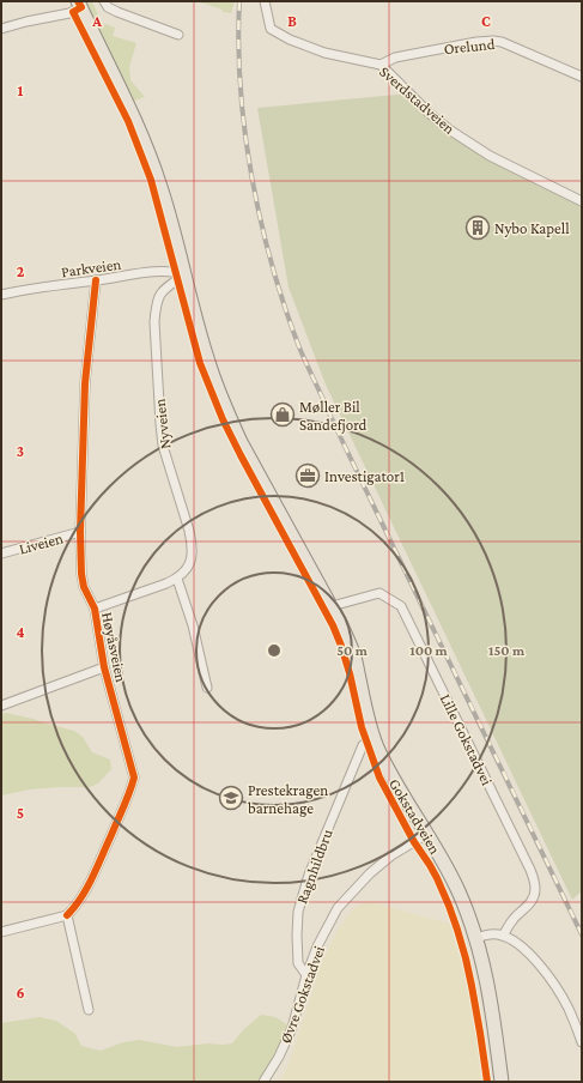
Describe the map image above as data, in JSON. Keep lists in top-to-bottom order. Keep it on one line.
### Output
{"streets":{"main road":["Gokstadveien"],"street":["Orelund","Sverdstadveien","Parkveien","Nyveien","Liveien","Høyåsveien","Lille Gokstadvei","Ragnhildbru","Øvre Gokstadvei"]},"crossings":[["Orelund","Sverdstadveien"],["Parkveien","Nyveien"],["Parkveien","Høyåsveien"],["Parkveien","Gokstadveien"],["Nyveien","Gokstadveien"],["Liveien","Høyåsveien"],["Lille Gokstadvei","Gokstadveien"],["Gokstadveien","Ragnhildbru"],["Gokstadveien","Øvre Gokstadvei"],["Ragnhildbru","Øvre Gokstadvei"]],"places":{"building":["Nybo Kapell"],"shop":["Møller Bil Sandefjord"],"office":["Investigator1"],"school or university":["Prestekragen barnehage"]},"grid":{"columns":["A","B","C"],"rows":["1","2","3","4","5","6"]},"rings":["50 m","100 m","150 m"]}
